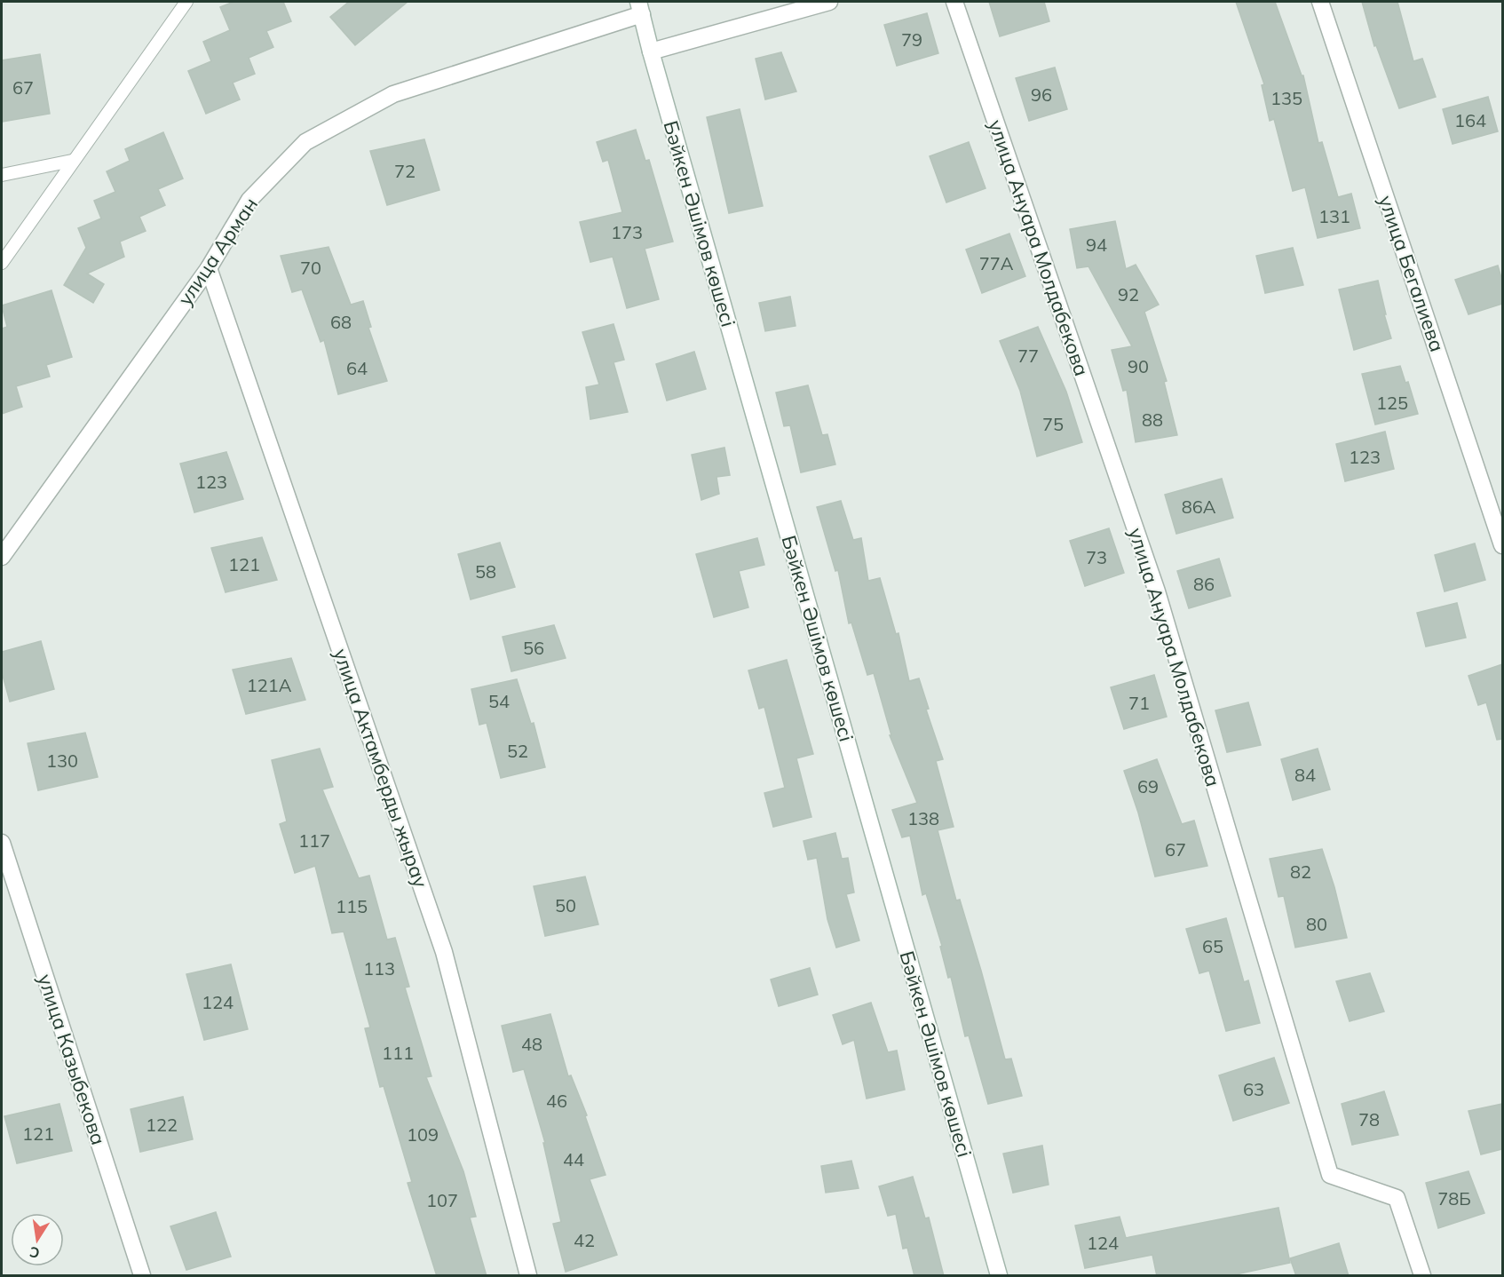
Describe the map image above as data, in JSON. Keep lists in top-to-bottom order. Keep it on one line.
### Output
{"streets":{"street":["Бәйкен Әшімов көшесі","улица Ануара Молдабекова","улица Арман","улица Бегалиева","улица Актамберды жырау","улица Казыбекова"]},"crossings":[["Бәйкен Әшімов көшесі","улица Арман"],["улица Арман","улица Актамберды жырау"]],"house_numbers":["79","67","96","135","164","72","131","173","94","77А","70","92","68","77","90","64","125","88","75","123","123","86А","73","121","58","86","56","121А","54","71","52","130","84","69","138","117","67","82","50","115","80","65","113","124","48","111","63","46","78","122","121","109","44","78Б","107","42","124"],"north":"bottom"}
